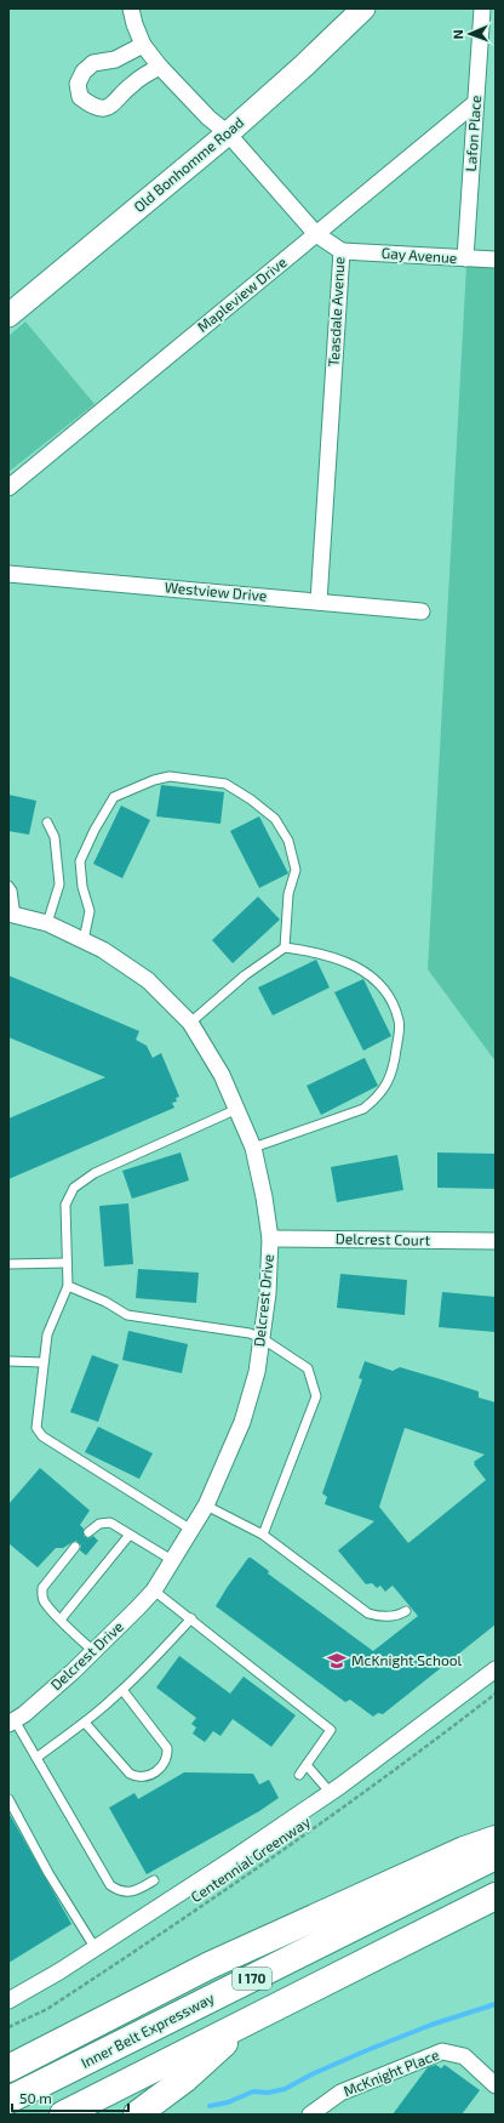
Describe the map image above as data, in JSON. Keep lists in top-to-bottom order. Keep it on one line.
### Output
{"streets":{"highway":["I 170","Inner Belt Expressway"],"street":["Lafon Place","Old Bonhomme Road","Gay Avenue","Mapleview Drive","Teasdale Avenue","Westview Drive","Delcrest Court","Delcrest Drive","McKnight Place"],"path":["Centennial Greenway"]},"crossings":[["Lafon Place","Gay Avenue"],["Lafon Place","Mapleview Drive"],["Old Bonhomme Road","Teasdale Avenue"],["Gay Avenue","Teasdale Avenue"],["Mapleview Drive","Teasdale Avenue"],["Teasdale Avenue","Westview Drive"],["Delcrest Court","Delcrest Drive"]],"places":{"school or university":["McKnight School"]},"scale_bar":"50 m","north":"left"}
